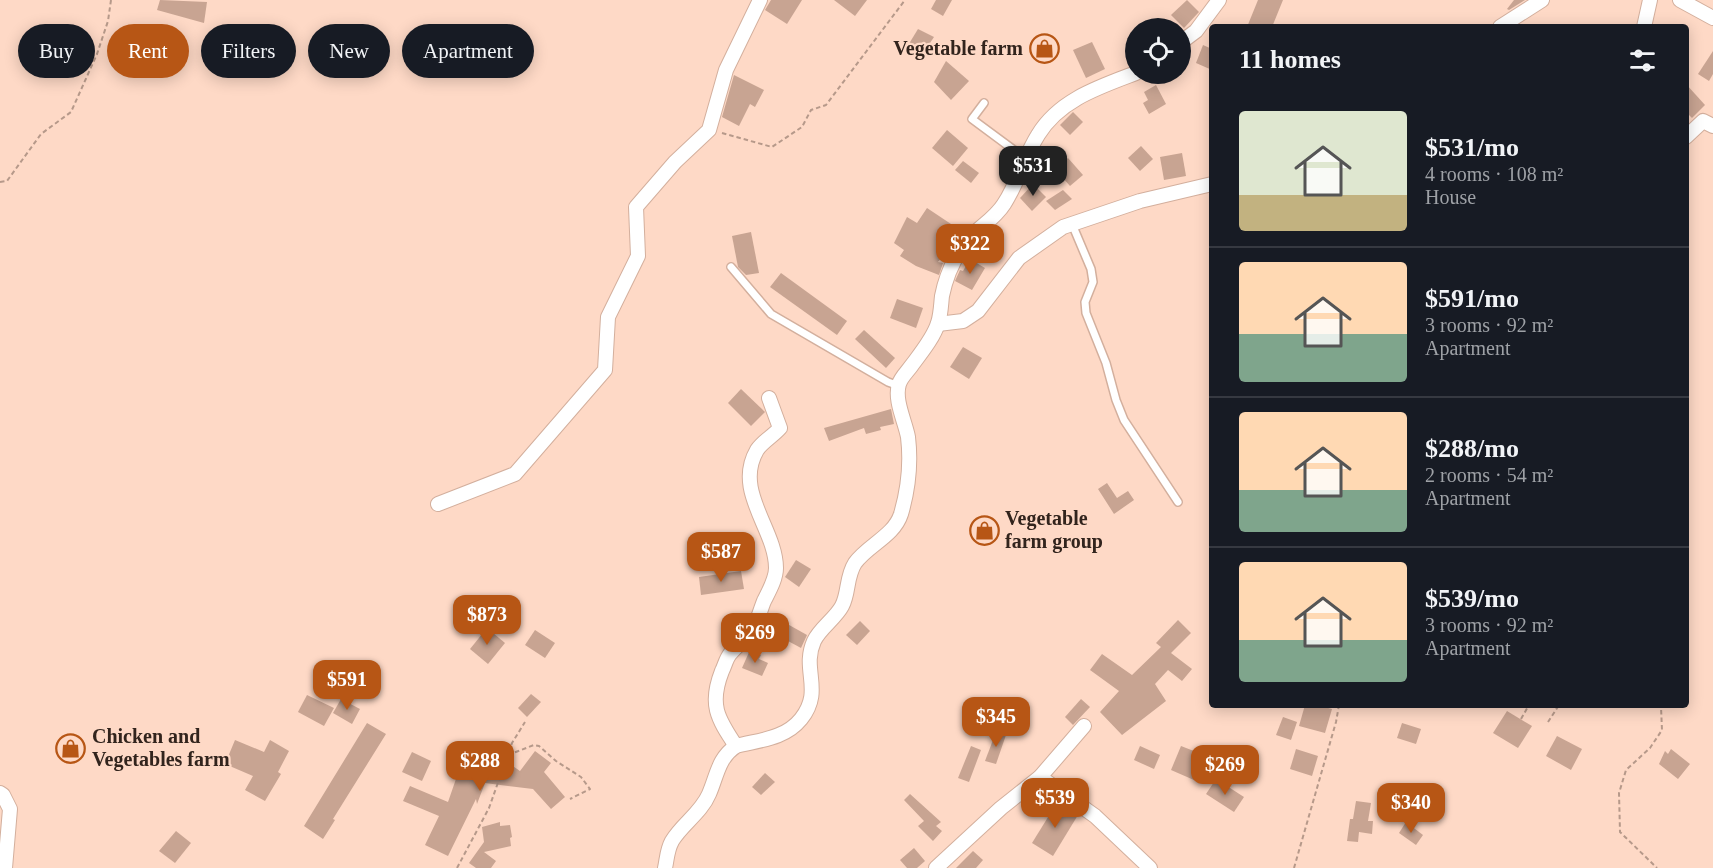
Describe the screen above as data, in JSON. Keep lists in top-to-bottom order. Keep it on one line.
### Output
{"places":{"shop":["Vegetable farm","Vegetable farm group","Chicken and Vegetables farm"]},"page":{"chip":["Buy","Rent","Filters","New","Apartment"],"heading":"11 homes","list":[{"name":"$531/mo","note":"4 rooms · 108 m² · House"},{"name":"$591/mo","note":"3 rooms · 92 m² · Apartment"},{"name":"$288/mo","note":"2 rooms · 54 m² · Apartment"},{"name":"$539/mo","note":"3 rooms · 92 m² · Apartment"}],"price":["$531","$322","$587","$873","$269","$591","$345","$288","$269","$539","$340"]}}
